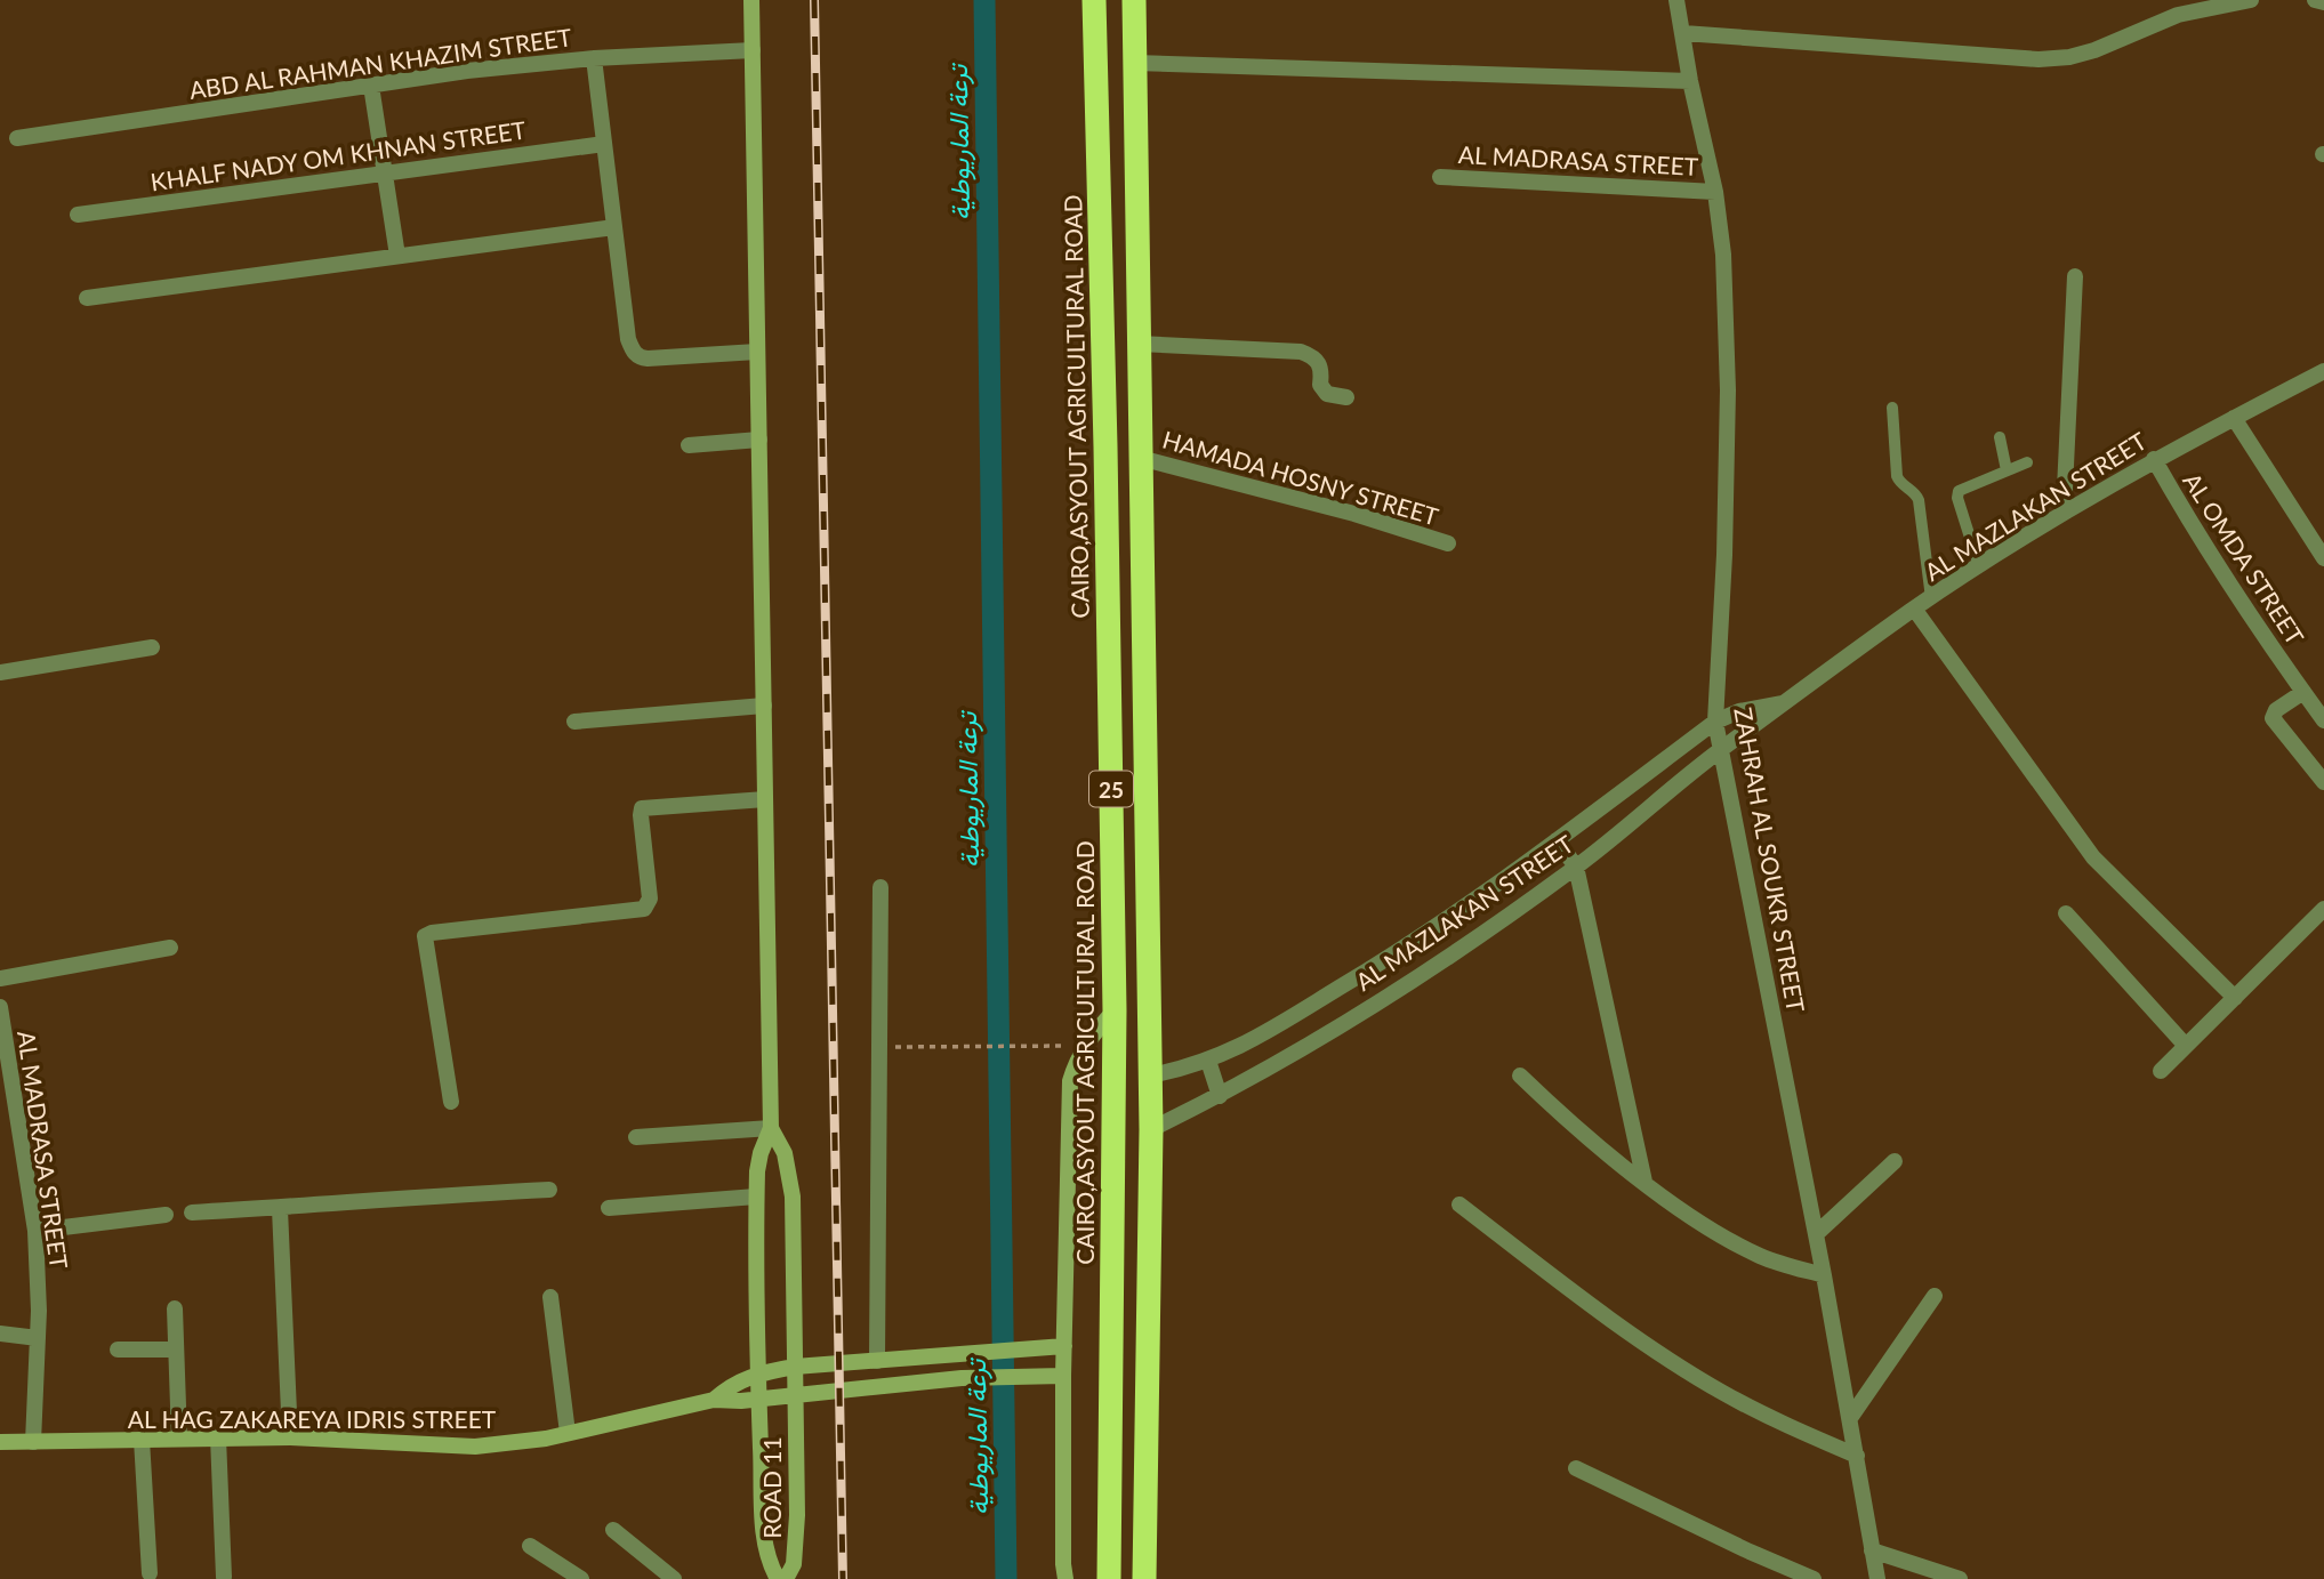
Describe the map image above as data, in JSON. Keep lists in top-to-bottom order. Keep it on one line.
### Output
{"streets":{"highway":["CAIRO,ASYOUT AGRICULTURAL ROAD","25"],"street":["ABD AL RAHMAN KHAZIM STREET","KHALF NADY OM KHNAN STREET","AL MADRASA STREET","HAMADA HOSNY STREET","AL MAZLAKAN STREET","AL OMDA STREET","ZAHRAH AL SOUKR STREET","AL HAG ZAKAREYA IDRIS STREET","ROAD 11"]},"crossings":[["AL MADRASA STREET","ZAHRAH AL SOUKR STREET"],["AL MADRASA STREET","AL HAG ZAKAREYA IDRIS STREET"],["HAMADA HOSNY STREET","25"],["AL MAZLAKAN STREET","AL OMDA STREET"],["AL MAZLAKAN STREET","25"],["AL MAZLAKAN STREET","ZAHRAH AL SOUKR STREET"],["AL HAG ZAKAREYA IDRIS STREET","ROAD 11"]],"water":["ترعة الماريوطية"]}
